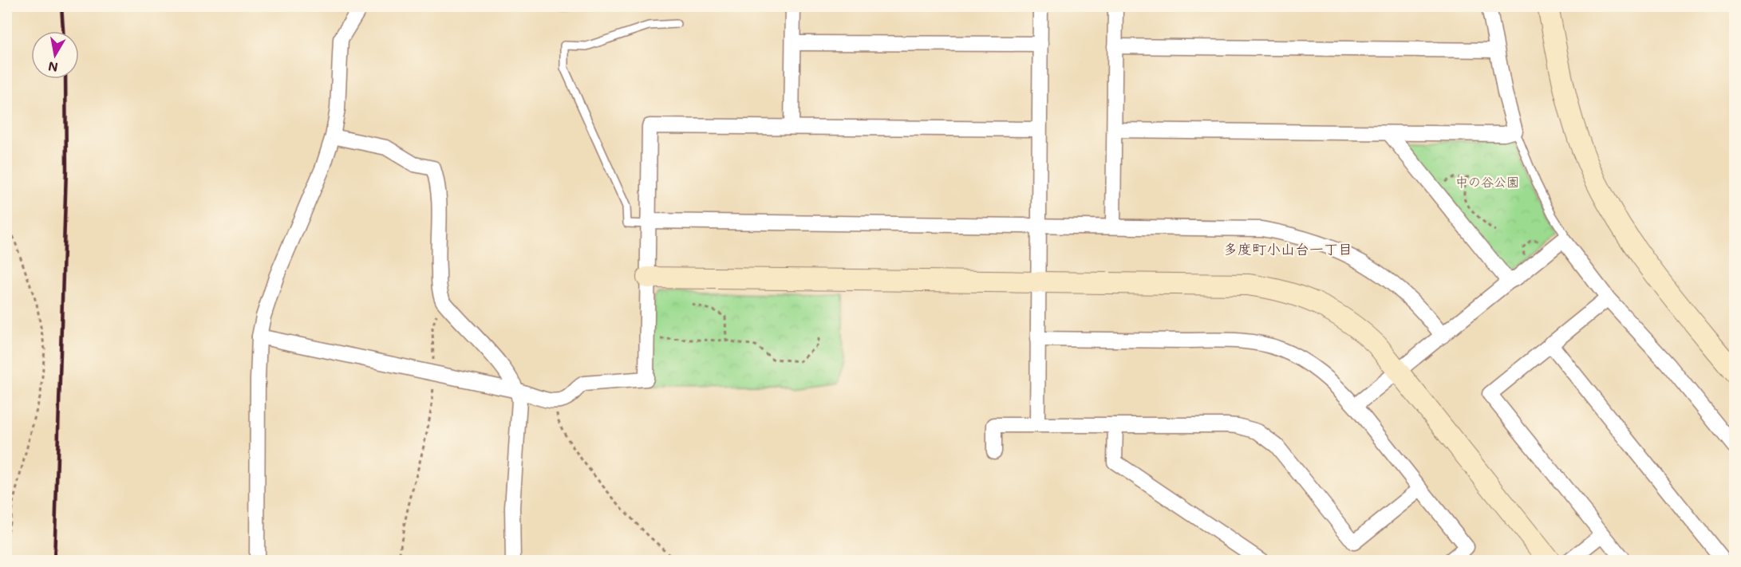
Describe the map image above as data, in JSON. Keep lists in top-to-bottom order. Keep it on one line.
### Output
{"districts":["多度町小山台一丁目"],"parks":["中の谷公園"],"north":"bottom"}
